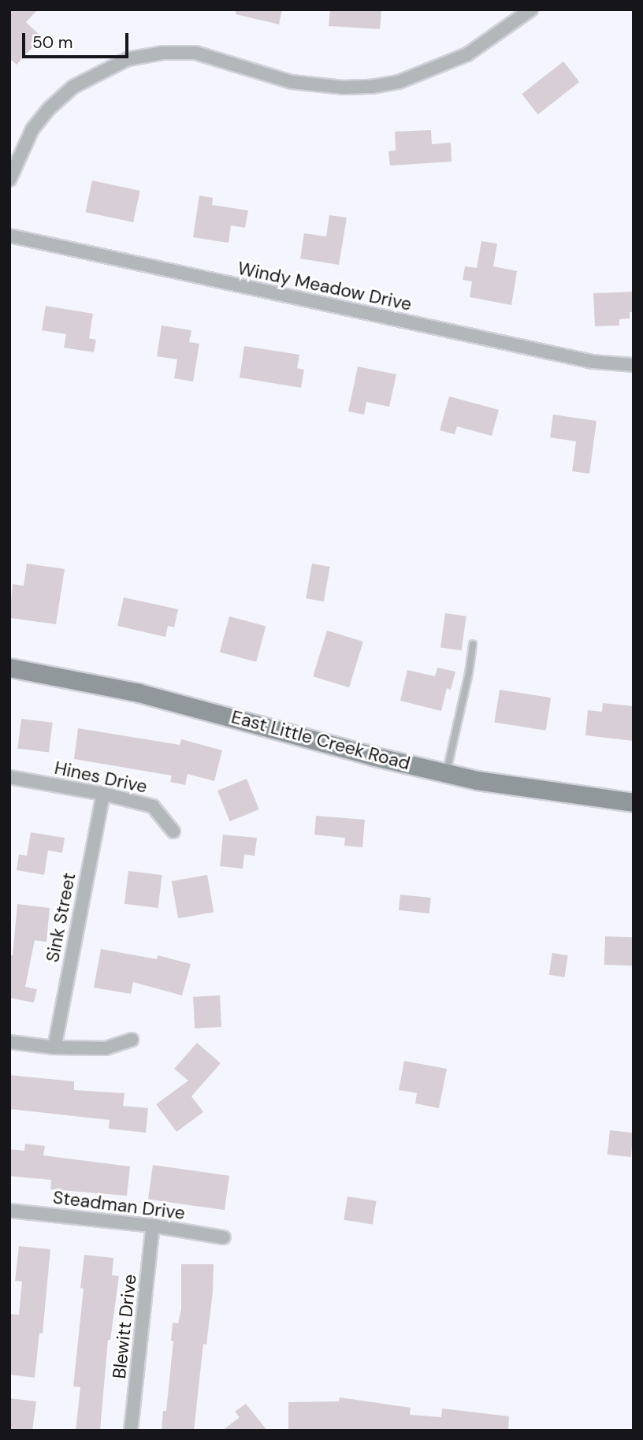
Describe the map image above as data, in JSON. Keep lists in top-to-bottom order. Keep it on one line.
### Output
{"streets":{"street":["Windy Meadow Drive","East Little Creek Road","Hines Drive","Sink Street","Steadman Drive","Blewitt Drive"]},"crossings":[["Hines Drive","Sink Street"],["Steadman Drive","Blewitt Drive"]],"scale_bar":"50 m"}
